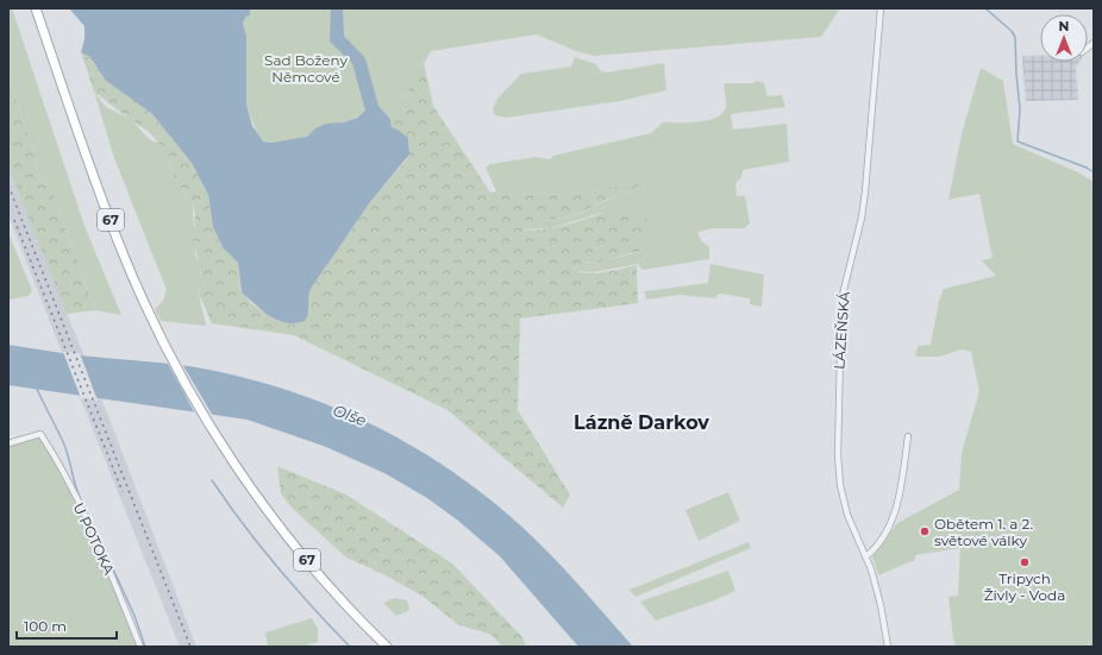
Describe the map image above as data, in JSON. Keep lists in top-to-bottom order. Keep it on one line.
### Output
{"streets":{"main road":["67"],"street":["LÁZEŇSKÁ","U POTOKA"]},"districts":["Lázně Darkov"],"water":["Olše"],"parks":["Sad Boženy Němcové"],"places":["Obětem 1. a 2. světové války","Tripych Živly - Voda"],"scale_bar":"100 m","north":"top"}
